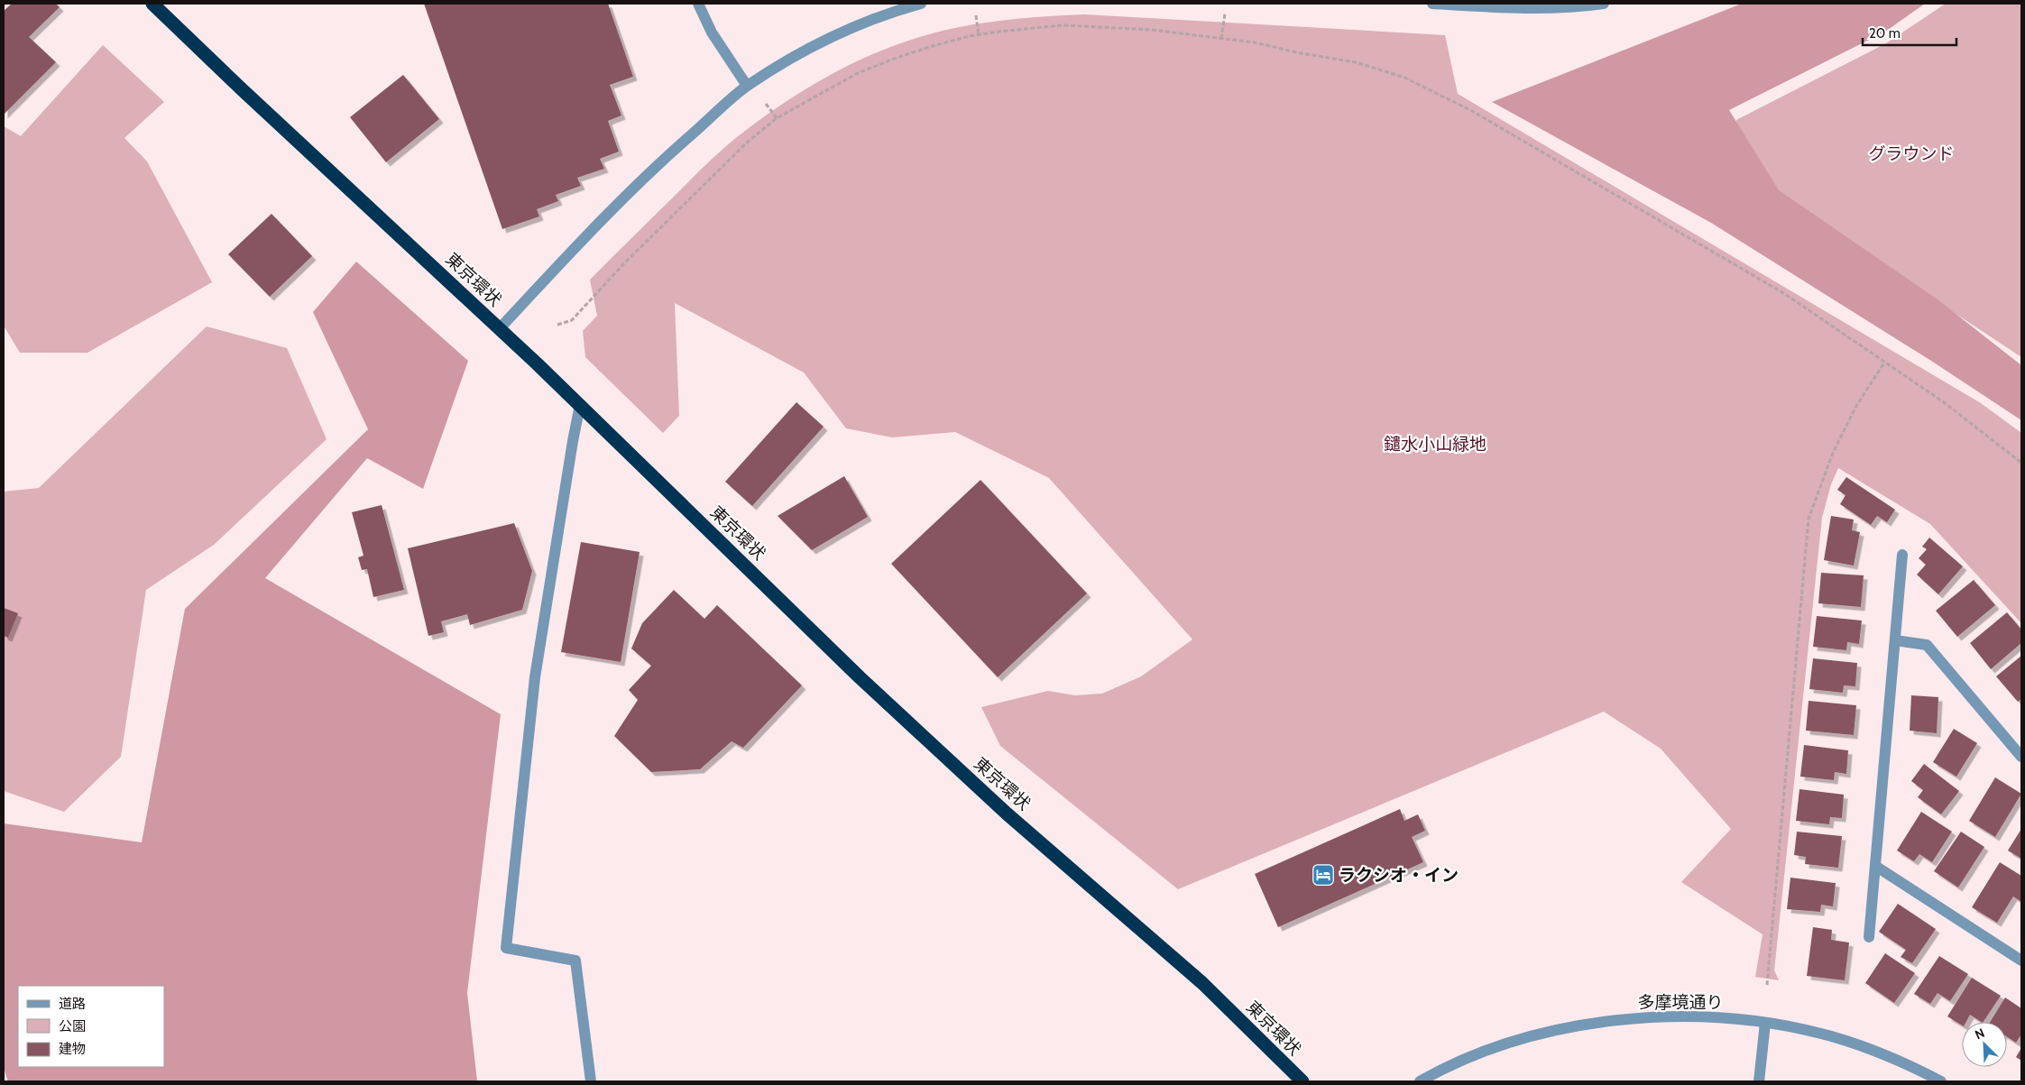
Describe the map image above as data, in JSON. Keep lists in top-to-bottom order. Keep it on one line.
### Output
{"streets":{"highway":["東京環状"],"street":["多摩境通り"]},"parks":["グラウンド","鑓水小山緑地"],"places":{"hotel":["ラクシオ・イン"]},"legend":["道路","公園","建物"],"scale_bar":"20 m","north":"top left"}
